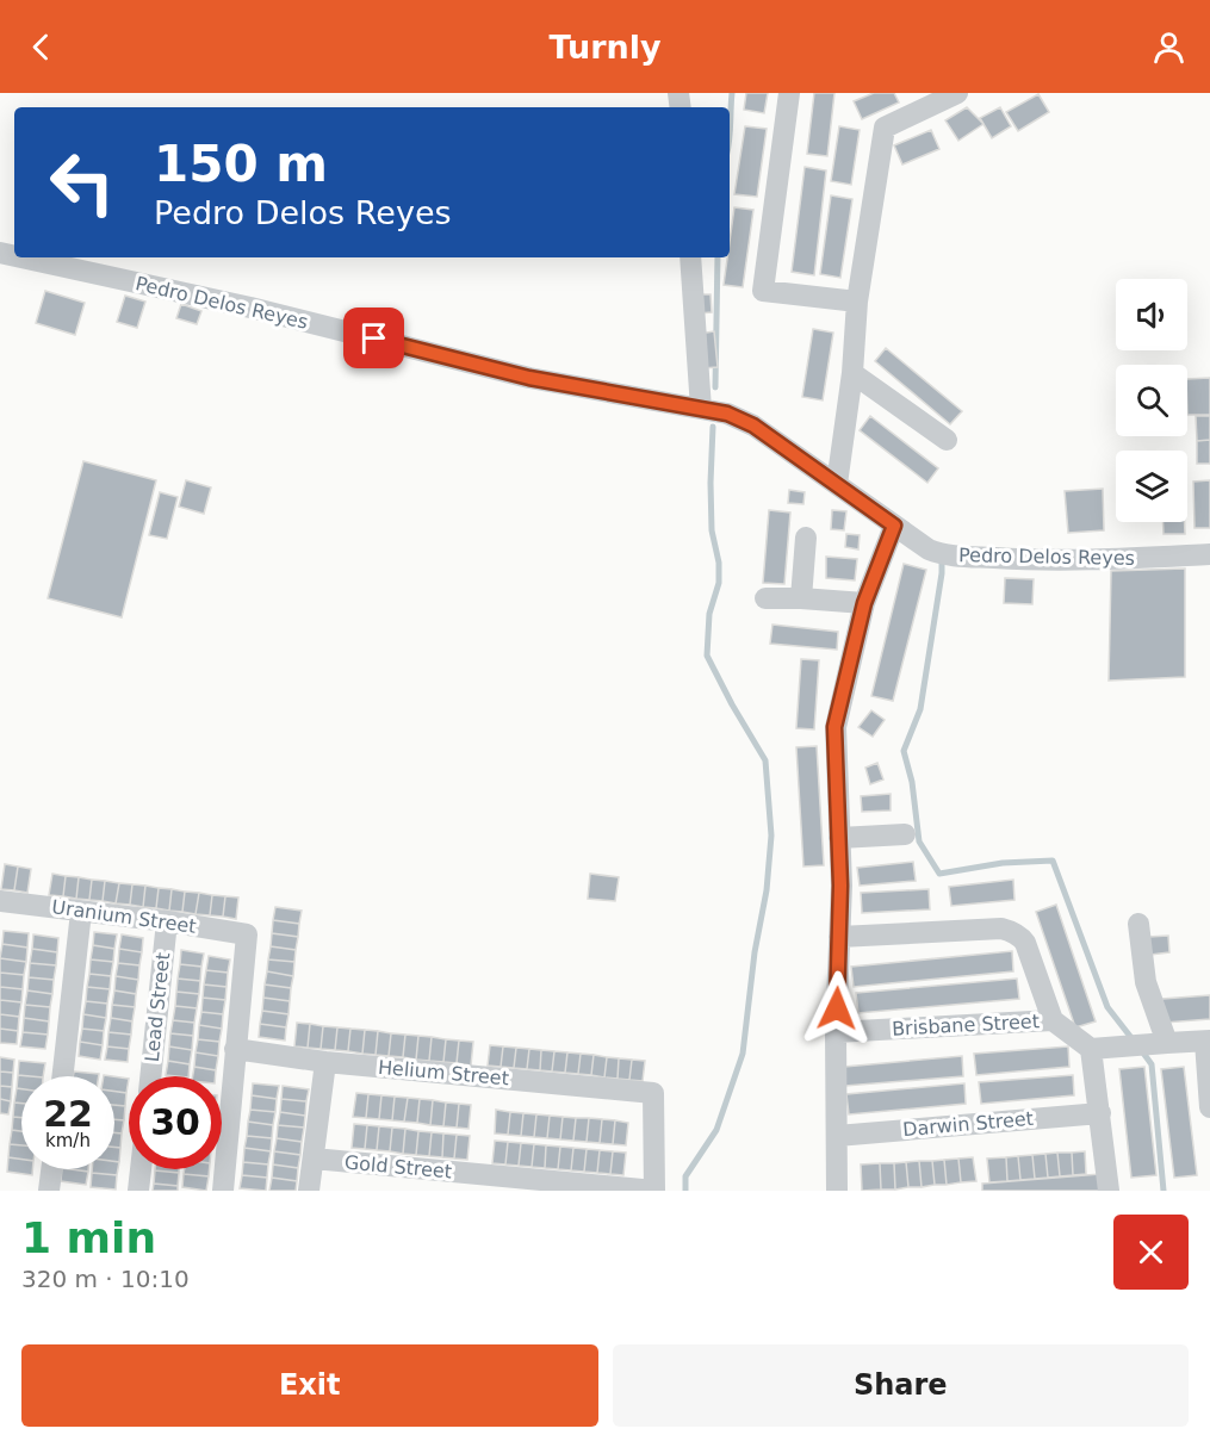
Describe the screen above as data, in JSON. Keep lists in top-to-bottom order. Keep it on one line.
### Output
{"streets":{"street":["Pedro Delos Reyes","Uranium Street","Lead Street","Brisbane Street","Helium Street","Darwin Street","Gold Street"]},"crossings":[["Uranium Street","Lead Street"],["Uranium Street","Helium Street"],["Helium Street","Gold Street"]],"page":{"header":"Turnly","turn":["150 m","Pedro Delos Reyes"],"speed":"22 km/h","limit":"30","heading":["1 min","320 m · 10:10"],"buttons":["Exit","Share"]}}
